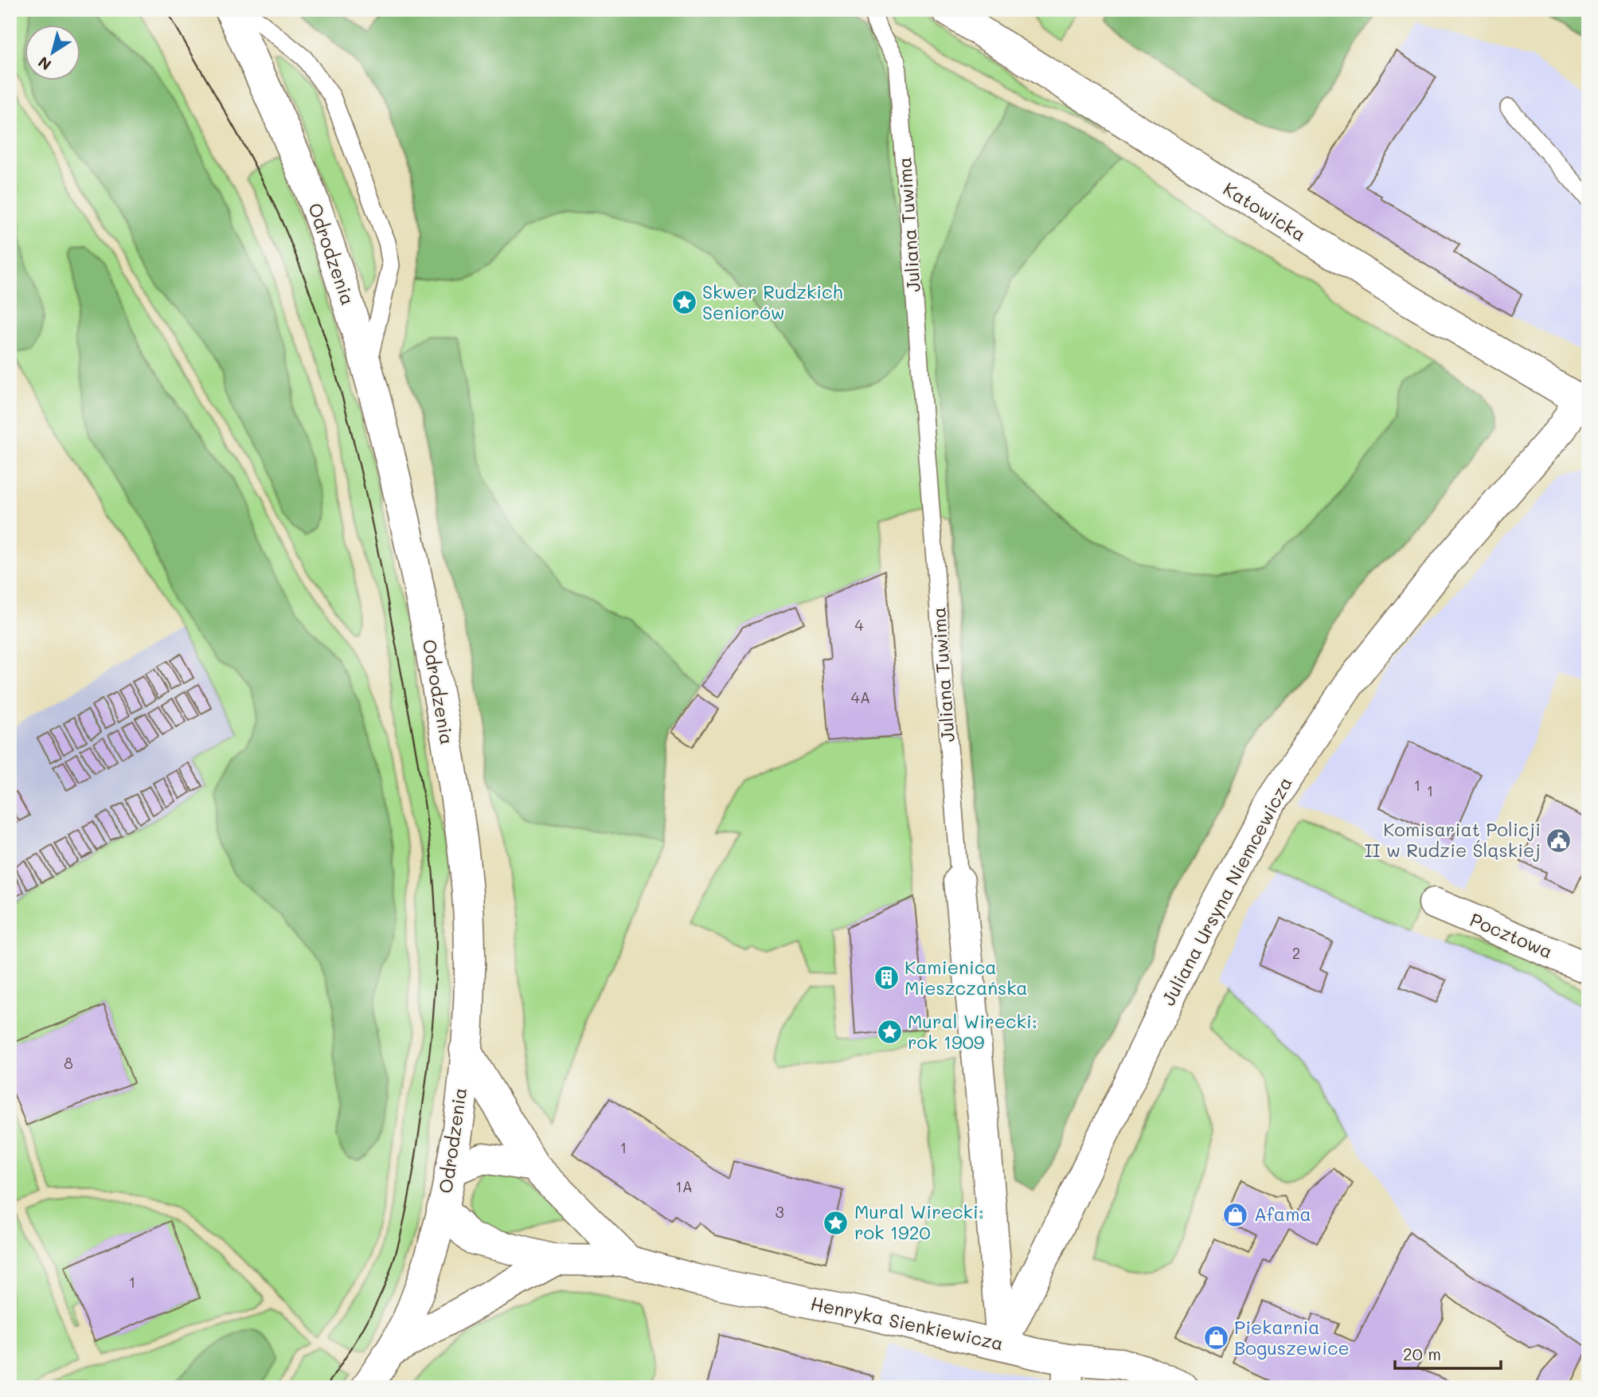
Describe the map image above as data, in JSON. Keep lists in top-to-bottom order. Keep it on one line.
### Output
{"streets":{"street":["Katowicka","Juliana Tuwima","Odrodzenia","Juliana Ursyna Niemcewicza","Pocztowa","Henryka Sienkiewicza"]},"crossings":[["Katowicka","Juliana Ursyna Niemcewicza"],["Juliana Tuwima","Juliana Ursyna Niemcewicza"],["Juliana Tuwima","Henryka Sienkiewicza"],["Odrodzenia","Henryka Sienkiewicza"],["Juliana Ursyna Niemcewicza","Henryka Sienkiewicza"]],"places":{"place":["Skwer Rudzkich Seniorów","Mural Wirecki: rok 1909","Mural Wirecki: rok 1920"],"public building":["Komisariat Policji II w Rudzie Śląskiej"],"building":["Kamienica Mieszczańska"],"shop":["Afama","Piekarnia Boguszewice"]},"house_numbers":["4","4A","1","1","2","8","1","1A","3","1"],"scale_bar":"20 m","north":"bottom left"}
